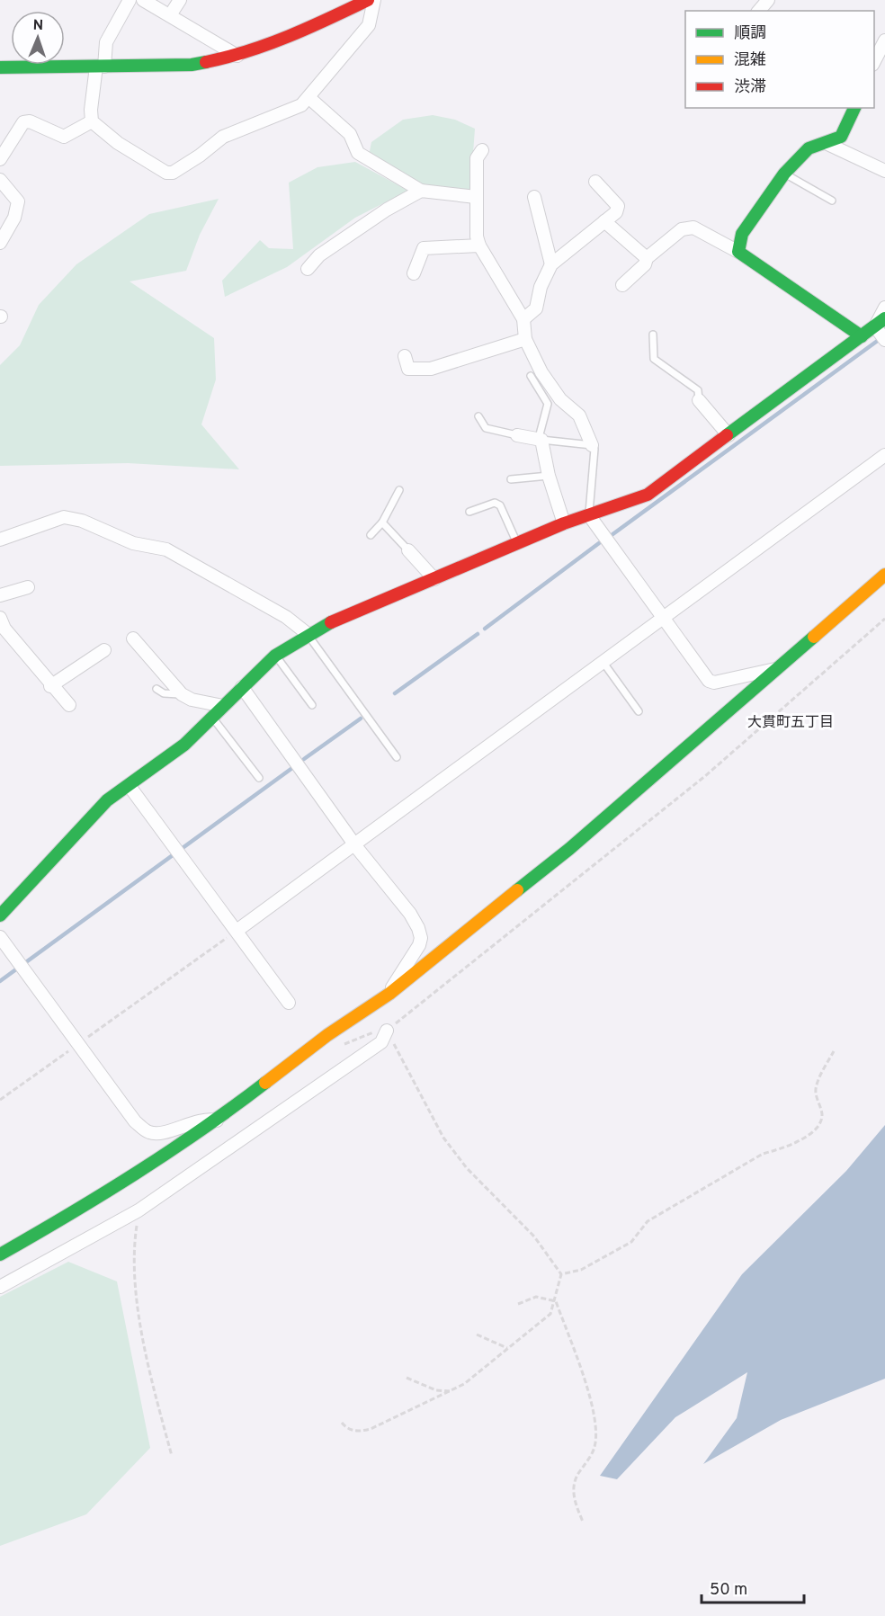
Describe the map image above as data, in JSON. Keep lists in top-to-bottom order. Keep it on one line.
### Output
{"districts":["大貫町五丁目"],"legend":["順調","混雑","渋滞"],"scale_bar":"50 m","north":"top"}
